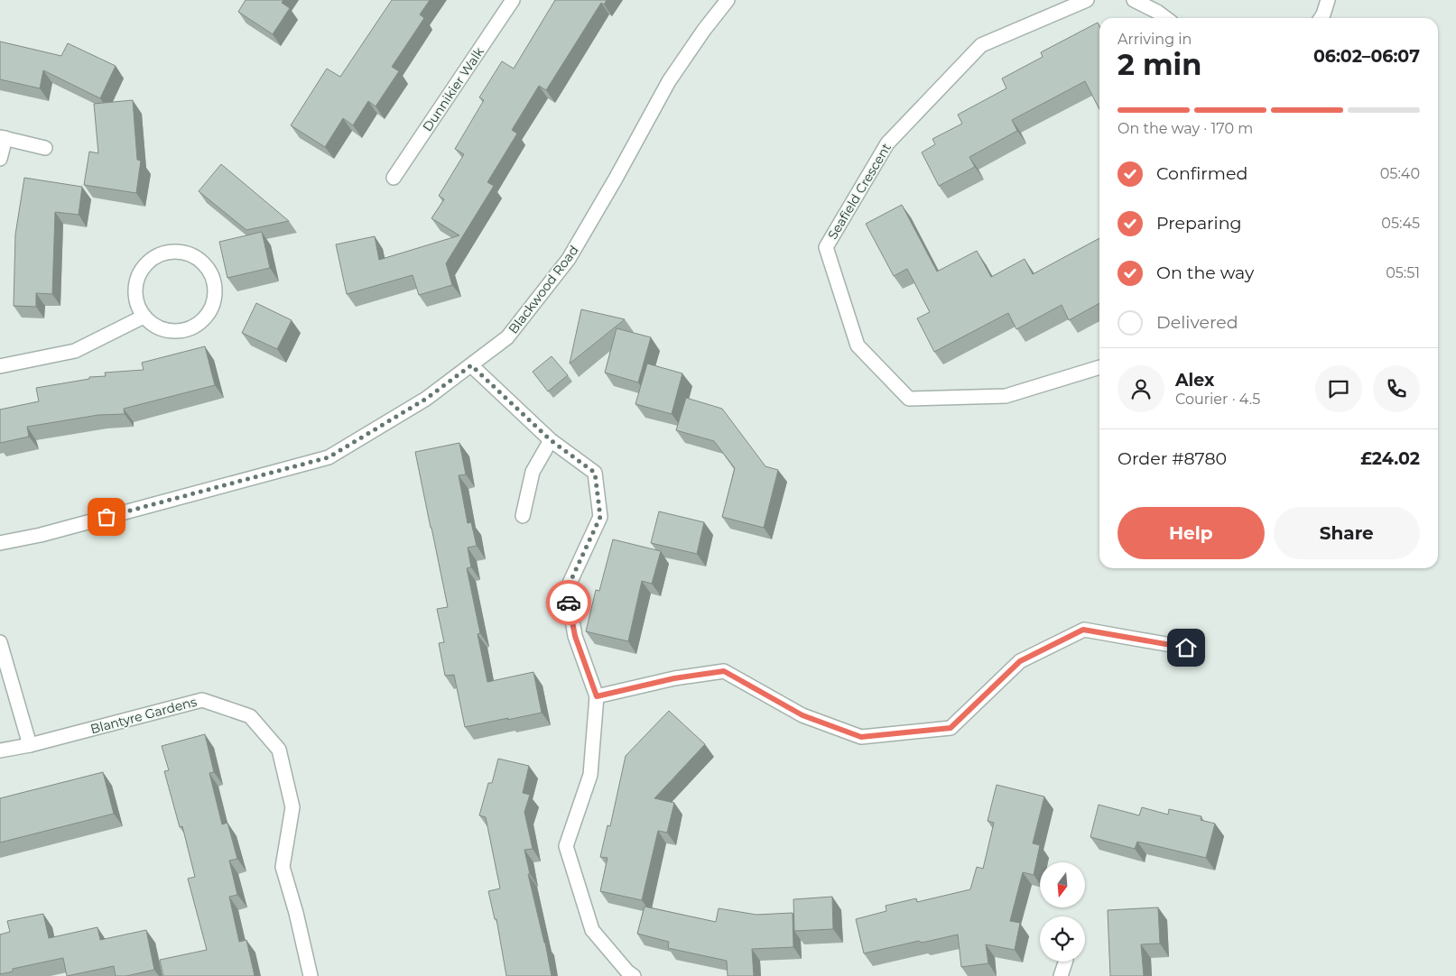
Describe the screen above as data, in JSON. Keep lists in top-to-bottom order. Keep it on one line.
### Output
{"streets":{"street":["Dunnikier Walk","Seafield Crescent","Blackwood Road","Blantyre Gardens"]},"north":"bottom","page":{"heading":["2 min","Arriving in","06:02–06:07"],"panel":["Alex","Courier · 4.5","Order #8780","£24.02"],"bar":"On the way · 170 m","list":[["Confirmed","05:40"],["Preparing","05:45"],["On the way","05:51"],"Delivered"],"buttons":["Help","Share"]}}
